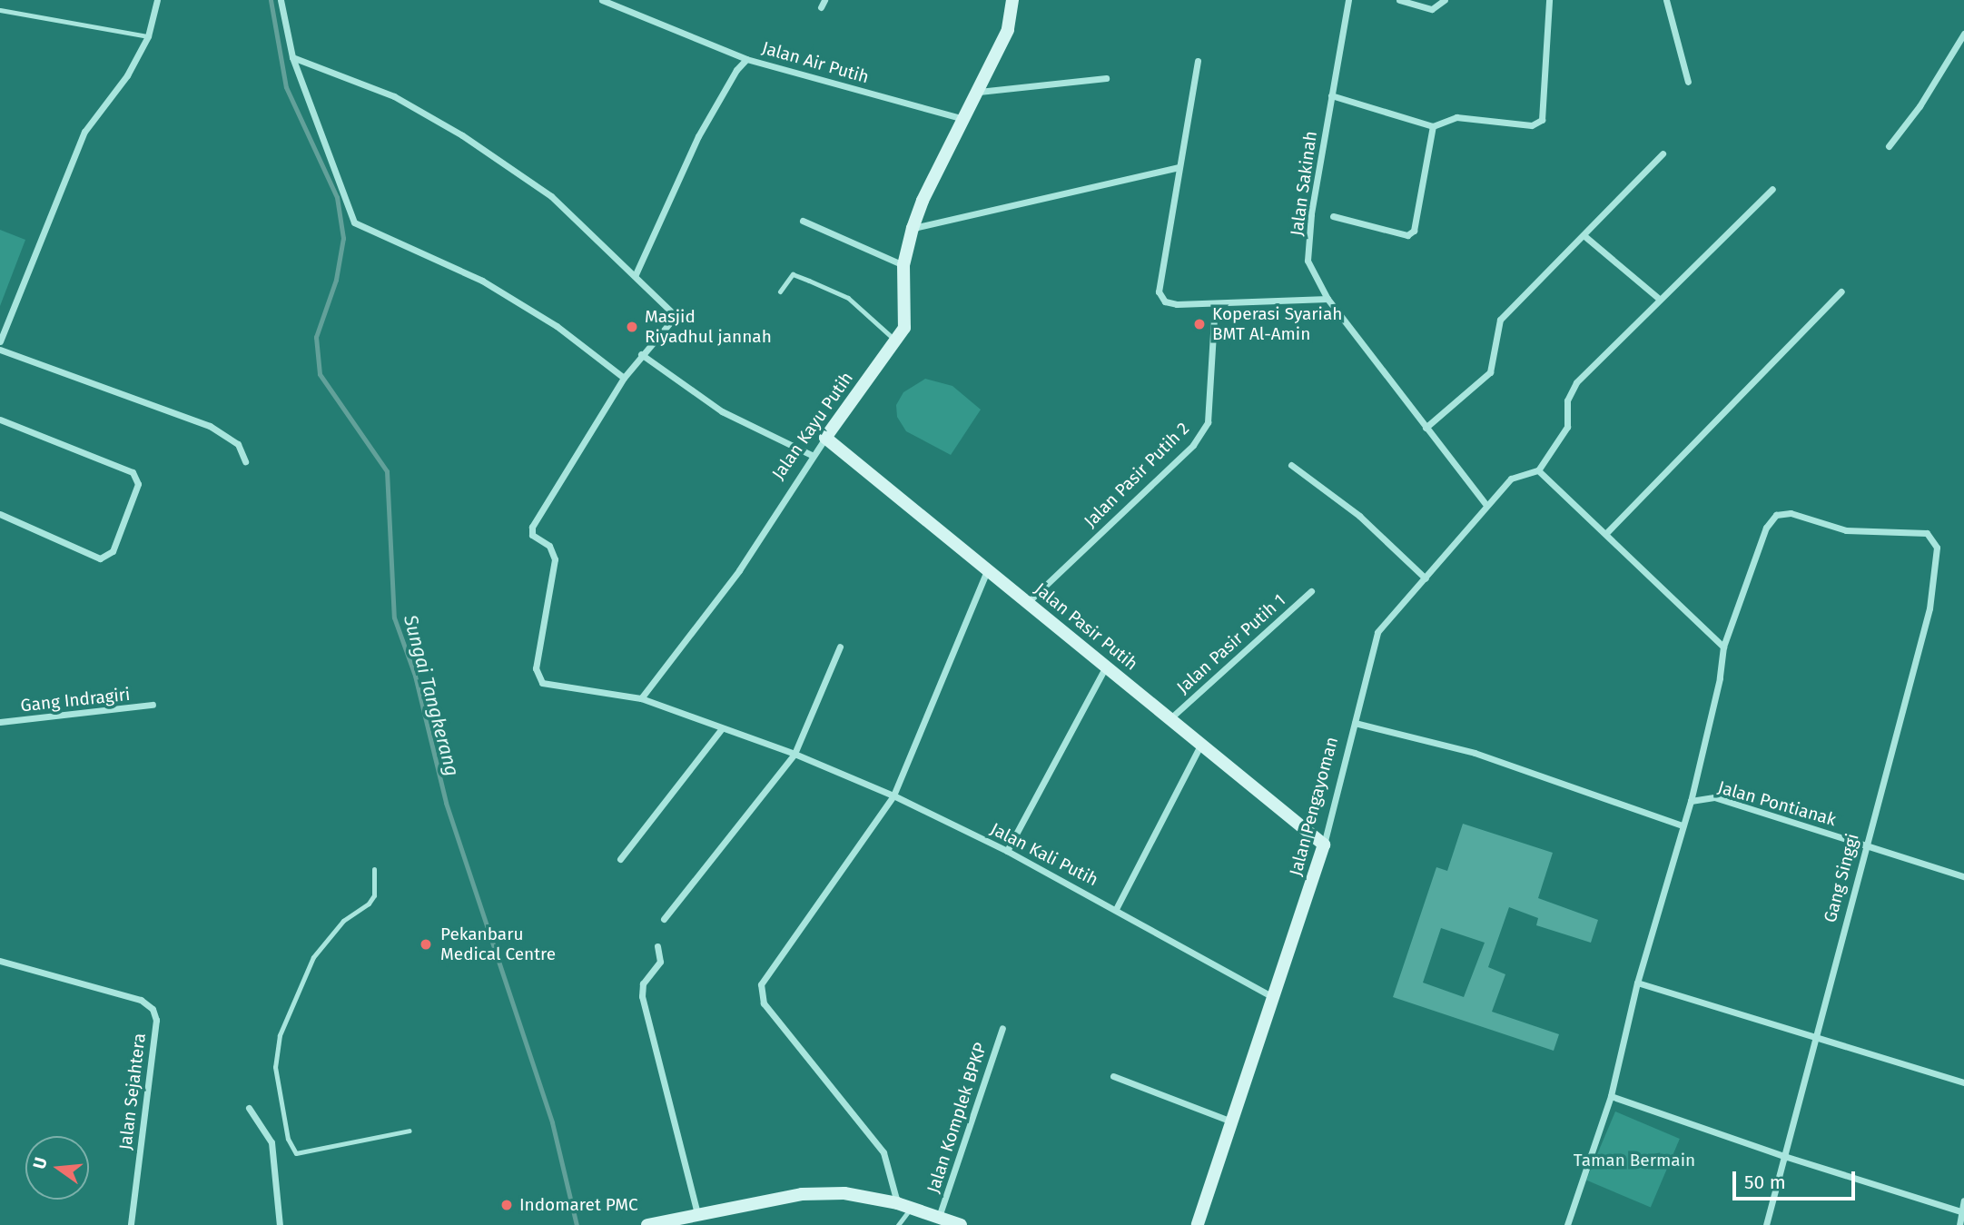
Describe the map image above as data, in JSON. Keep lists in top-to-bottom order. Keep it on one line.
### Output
{"streets":{"street":["Jalan Air Putih","Jalan Sakinah","Jalan Kayu Putih","Jalan Pasir Putih 2","Jalan Pasir Putih","Jalan Pasir Putih 1","Gang Indragiri","Jalan Pontianak","Jalan Pengayoman","Jalan Kali Putih","Gang Singgi","Jalan Sejahtera","Jalan Komplek BPKP"]},"crossings":[["Jalan Air Putih","Jalan Kayu Putih"],["Jalan Kayu Putih","Jalan Pasir Putih"],["Jalan Pasir Putih 2","Jalan Pasir Putih"],["Jalan Pasir Putih","Jalan Pasir Putih 1"],["Jalan Pasir Putih","Jalan Pengayoman"],["Jalan Pontianak","Gang Singgi"],["Jalan Pengayoman","Jalan Kali Putih"]],"water":["Sungai Tangkerang"],"parks":["Taman Bermain"],"places":["Koperasi Syariah BMT Al-Amin","Masjid Riyadhul jannah","Pekanbaru Medical Centre","Indomaret PMC"],"scale_bar":"50 m","north":"left"}
